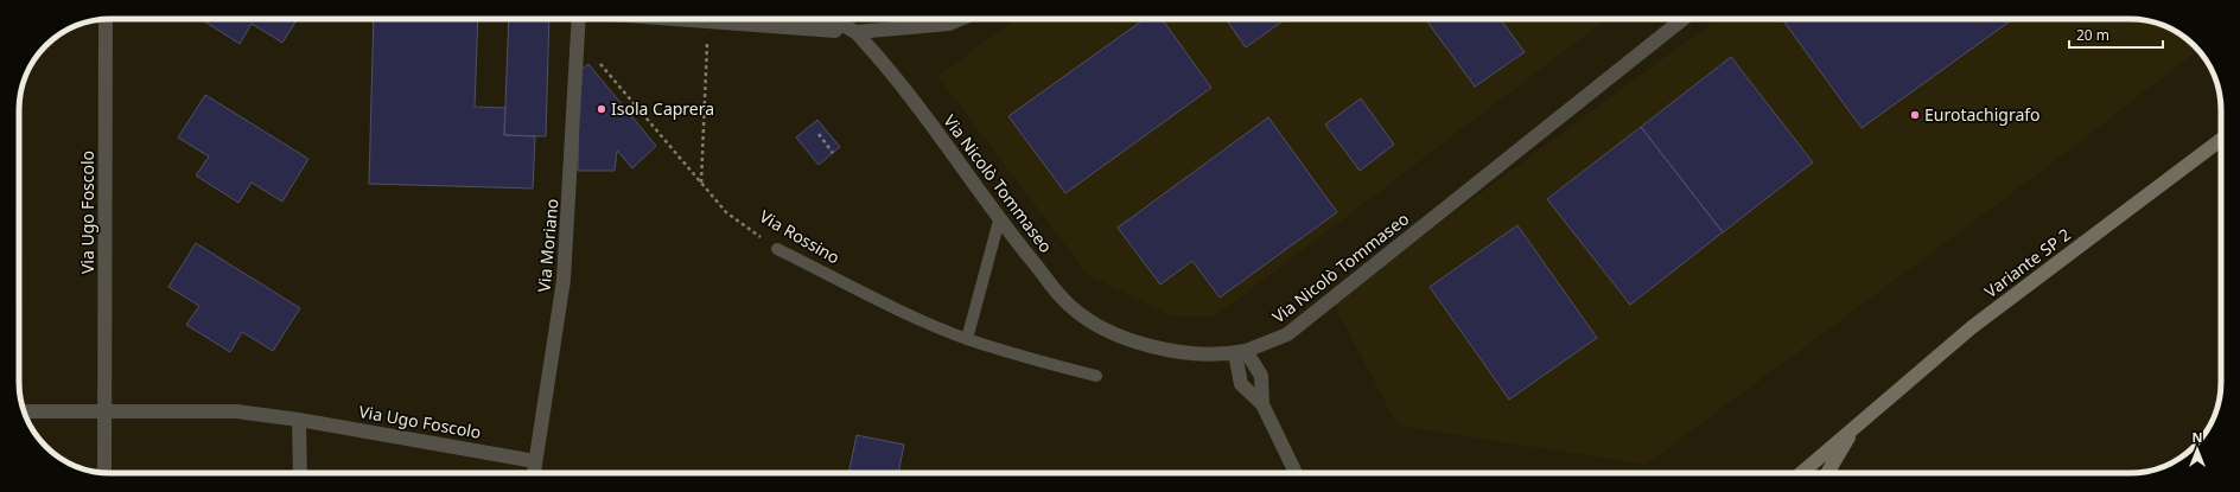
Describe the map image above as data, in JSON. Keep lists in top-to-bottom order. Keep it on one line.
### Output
{"streets":{"main road":["Variante SP 2"],"street":["Via Nicolò Tommaseo","Via Ugo Foscolo","Via Moriano"],"lane":["Via Rossino"]},"crossings":[["Via Ugo Foscolo","Via Moriano"],["Via Rossino","Via Moriano"]],"places":["Isola Caprera","Eurotachigrafo"],"scale_bar":"20 m","north":"top"}
